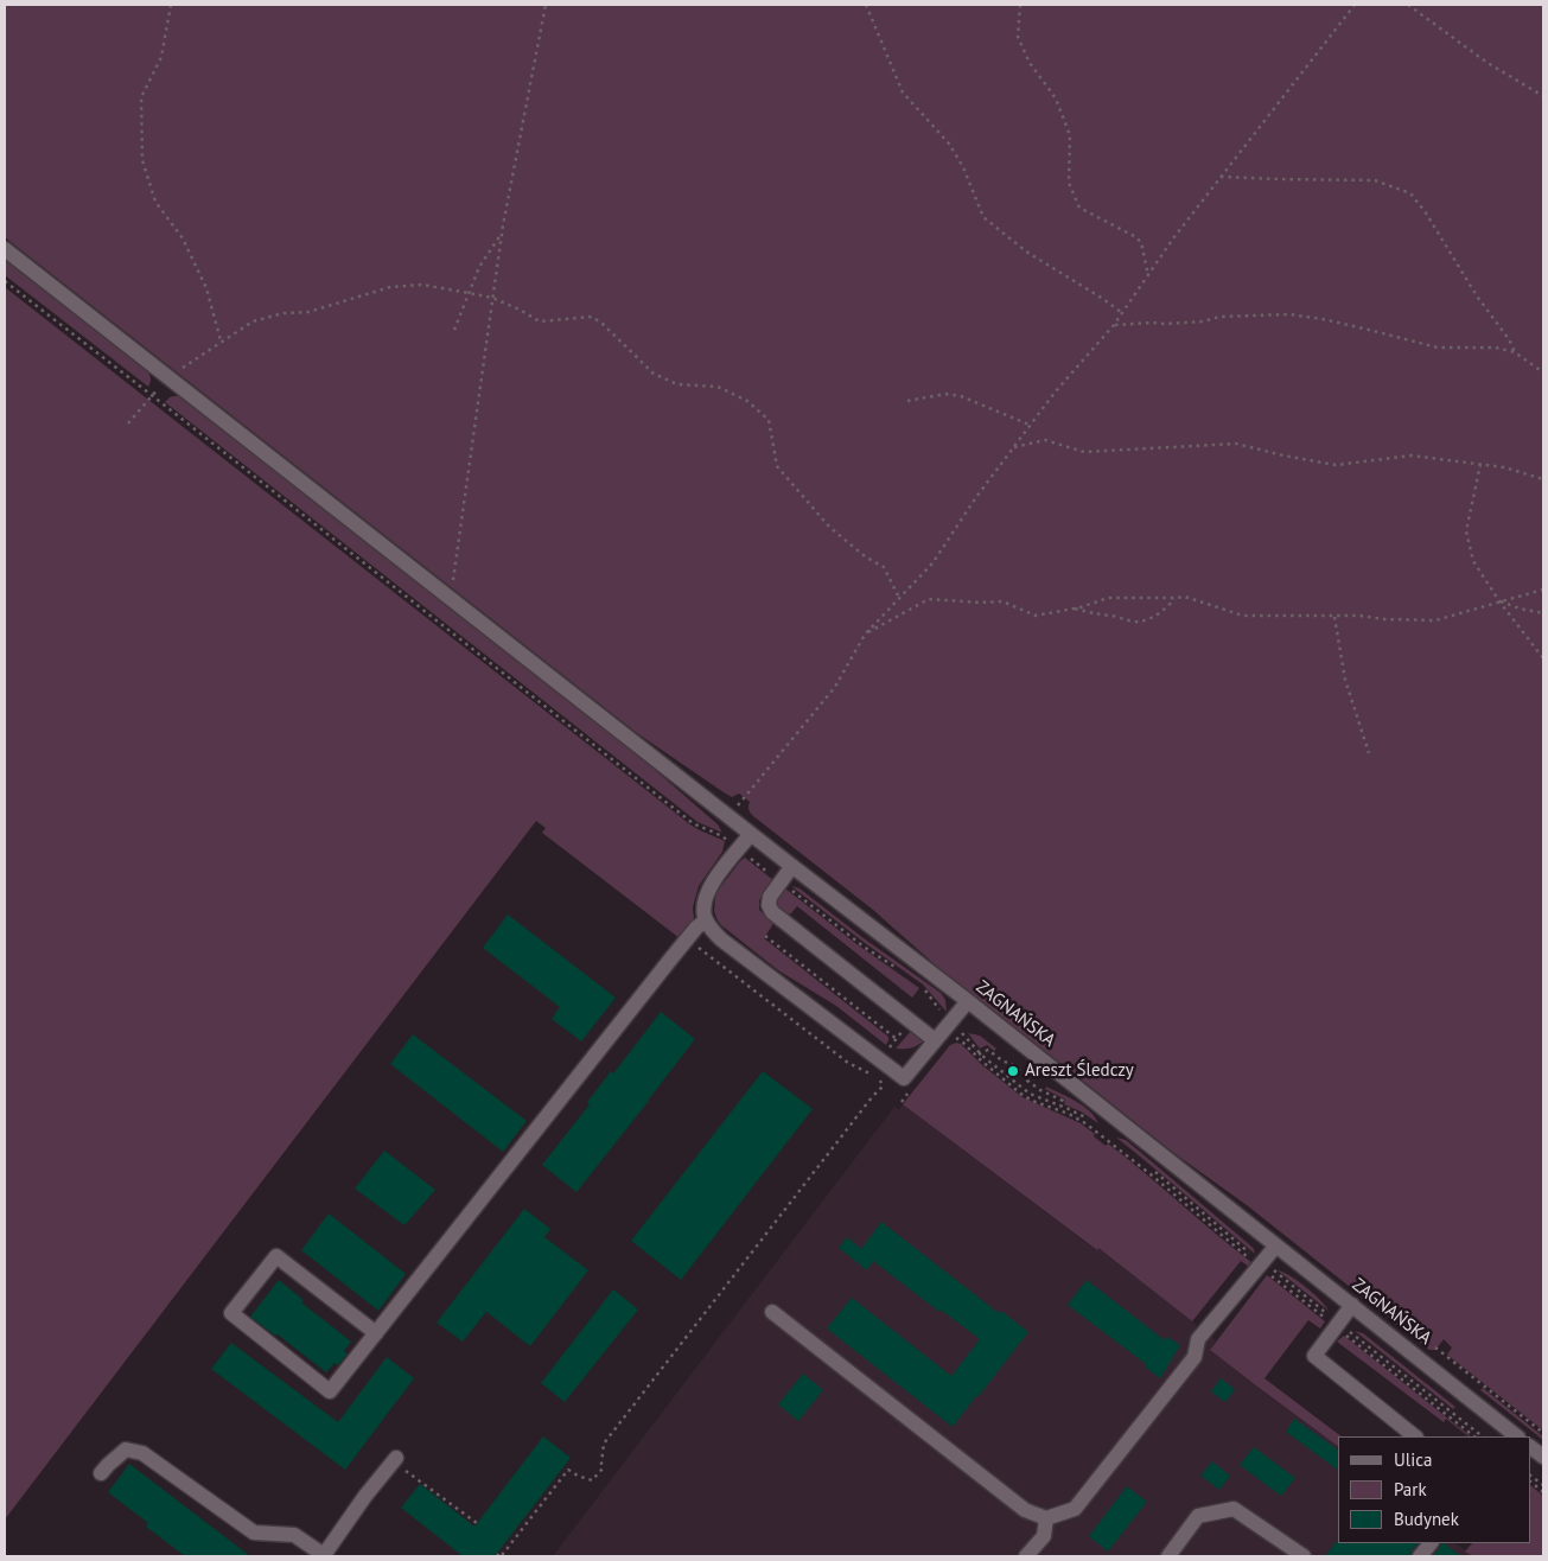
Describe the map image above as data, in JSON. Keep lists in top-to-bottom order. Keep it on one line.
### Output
{"streets":{"street":["ZAGNAŃSKA"]},"places":["Areszt Śledczy"],"legend":["Ulica","Park","Budynek"]}
